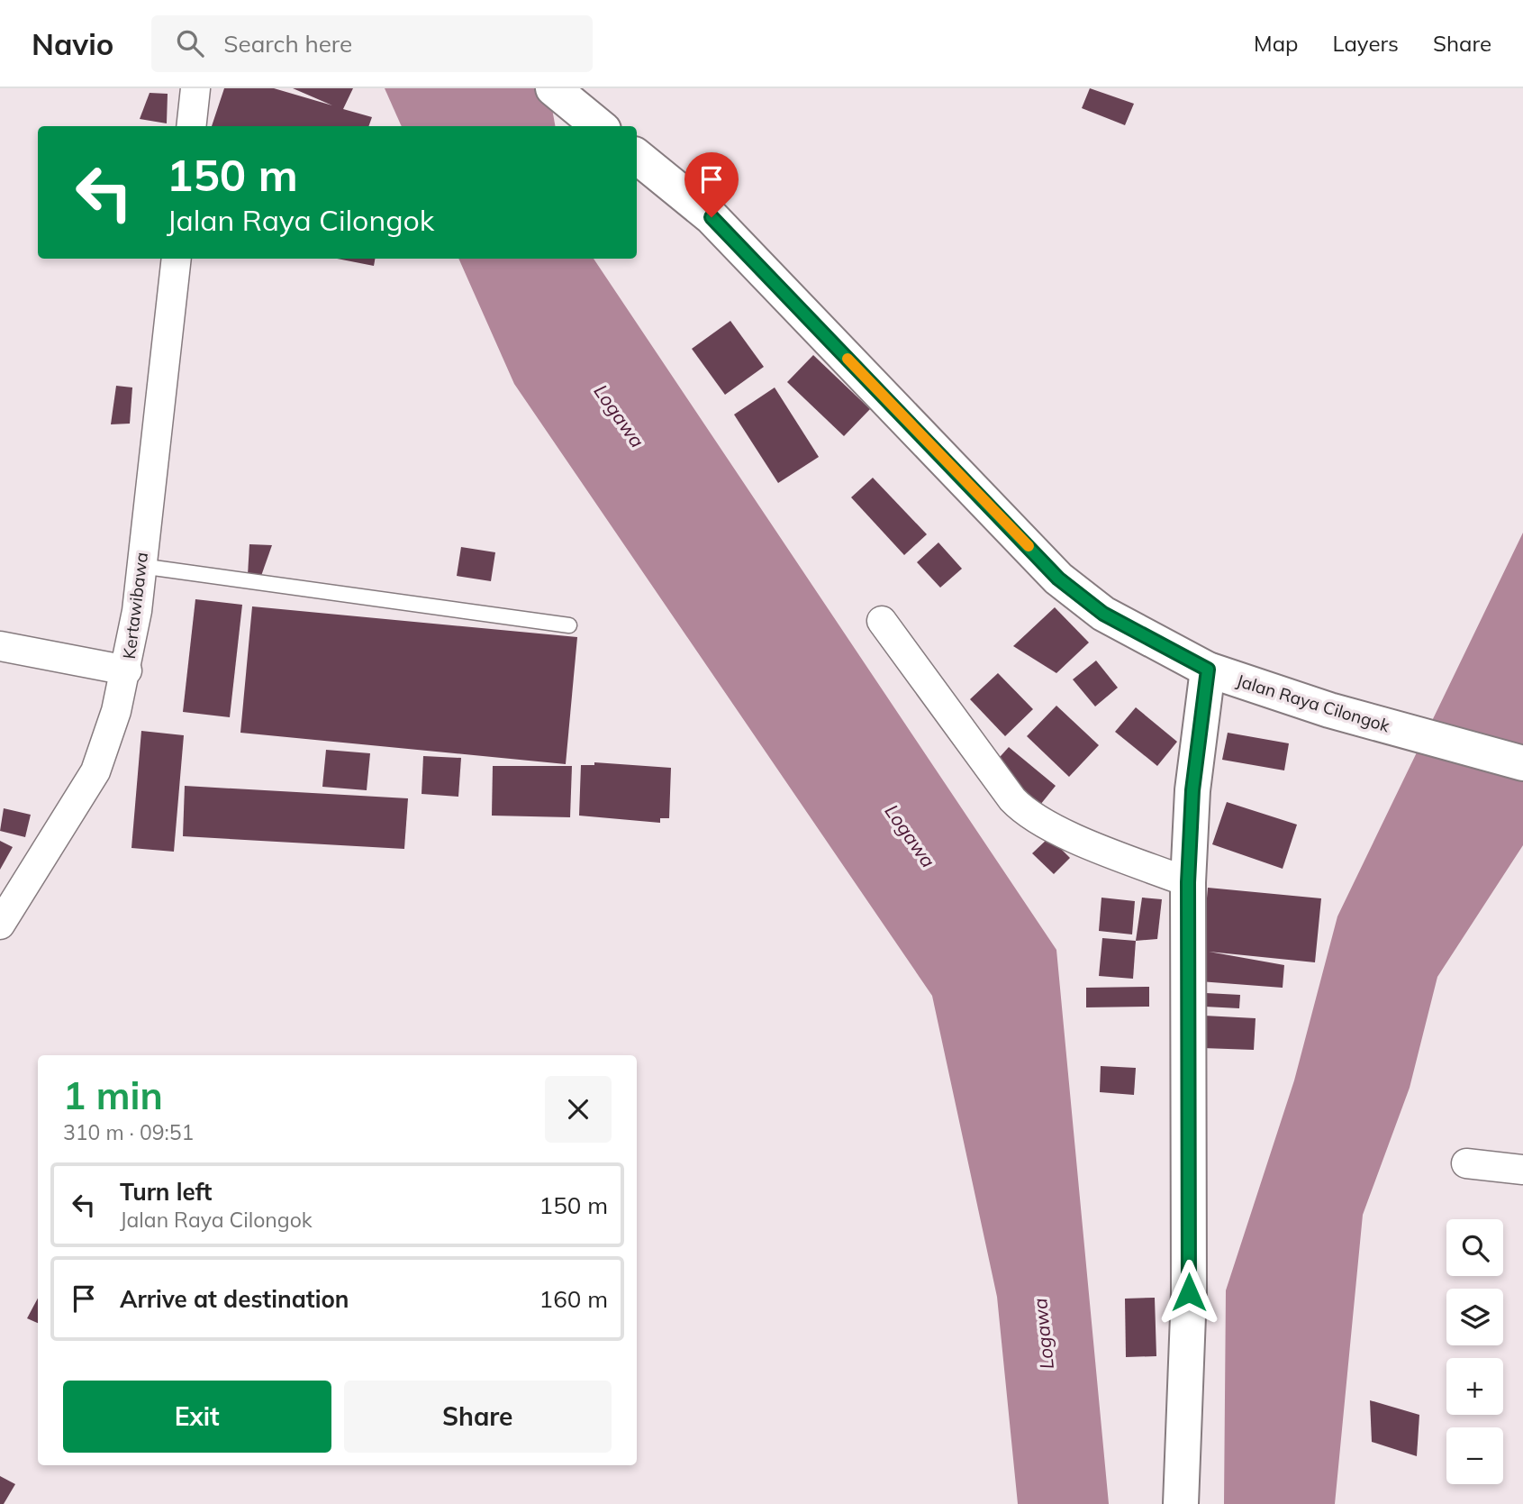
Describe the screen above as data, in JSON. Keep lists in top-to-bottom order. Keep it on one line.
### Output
{"streets":{"main road":["Jalan Raya Cilongok"],"street":["Kertawibawa"]},"water":["Logawa"],"page":{"header":"Navio","search":"Search here","nav":["Map","Layers","Share"],"turn":["150 m","Jalan Raya Cilongok"],"heading":["1 min","310 m · 09:51"],"list":[{"name":"Turn left","note":"Jalan Raya Cilongok","value":"150 m"},{"name":"Arrive at destination","value":"160 m"}],"map_buttons":["+","−"],"buttons":["Exit","Share"]}}
